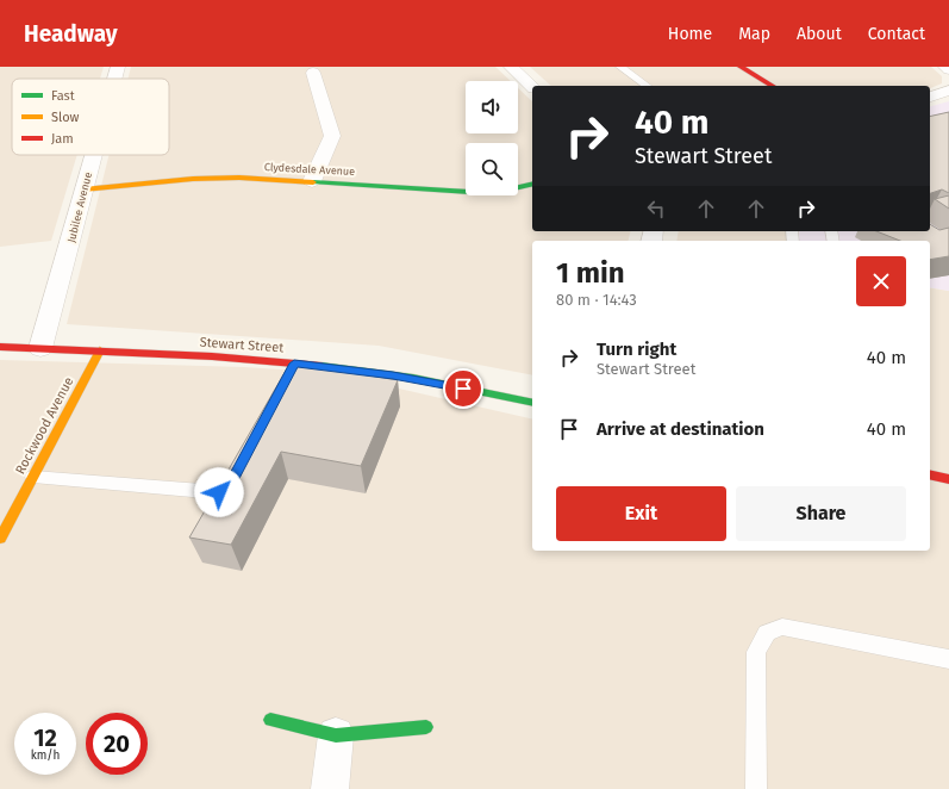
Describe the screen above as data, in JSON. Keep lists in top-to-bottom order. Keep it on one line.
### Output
{"streets":{"street":["Clydesdale Avenue","Jubilee Avenue","Stewart Street","Rockwood Avenue"]},"crossings":[["Clydesdale Avenue","Jubilee Avenue"],["Jubilee Avenue","Stewart Street"],["Stewart Street","Rockwood Avenue"]],"legend":["Fast","Slow","Jam"],"page":{"header":"Headway","nav":["Home","Map","About","Contact"],"turn":["40 m","Stewart Street"],"heading":["1 min","80 m · 14:43"],"list":[{"name":"Turn right","note":"Stewart Street","value":"40 m"},{"name":"Arrive at destination","value":"40 m"}],"buttons":["Exit","Share"],"speed":"12 km/h","limit":"20"}}
